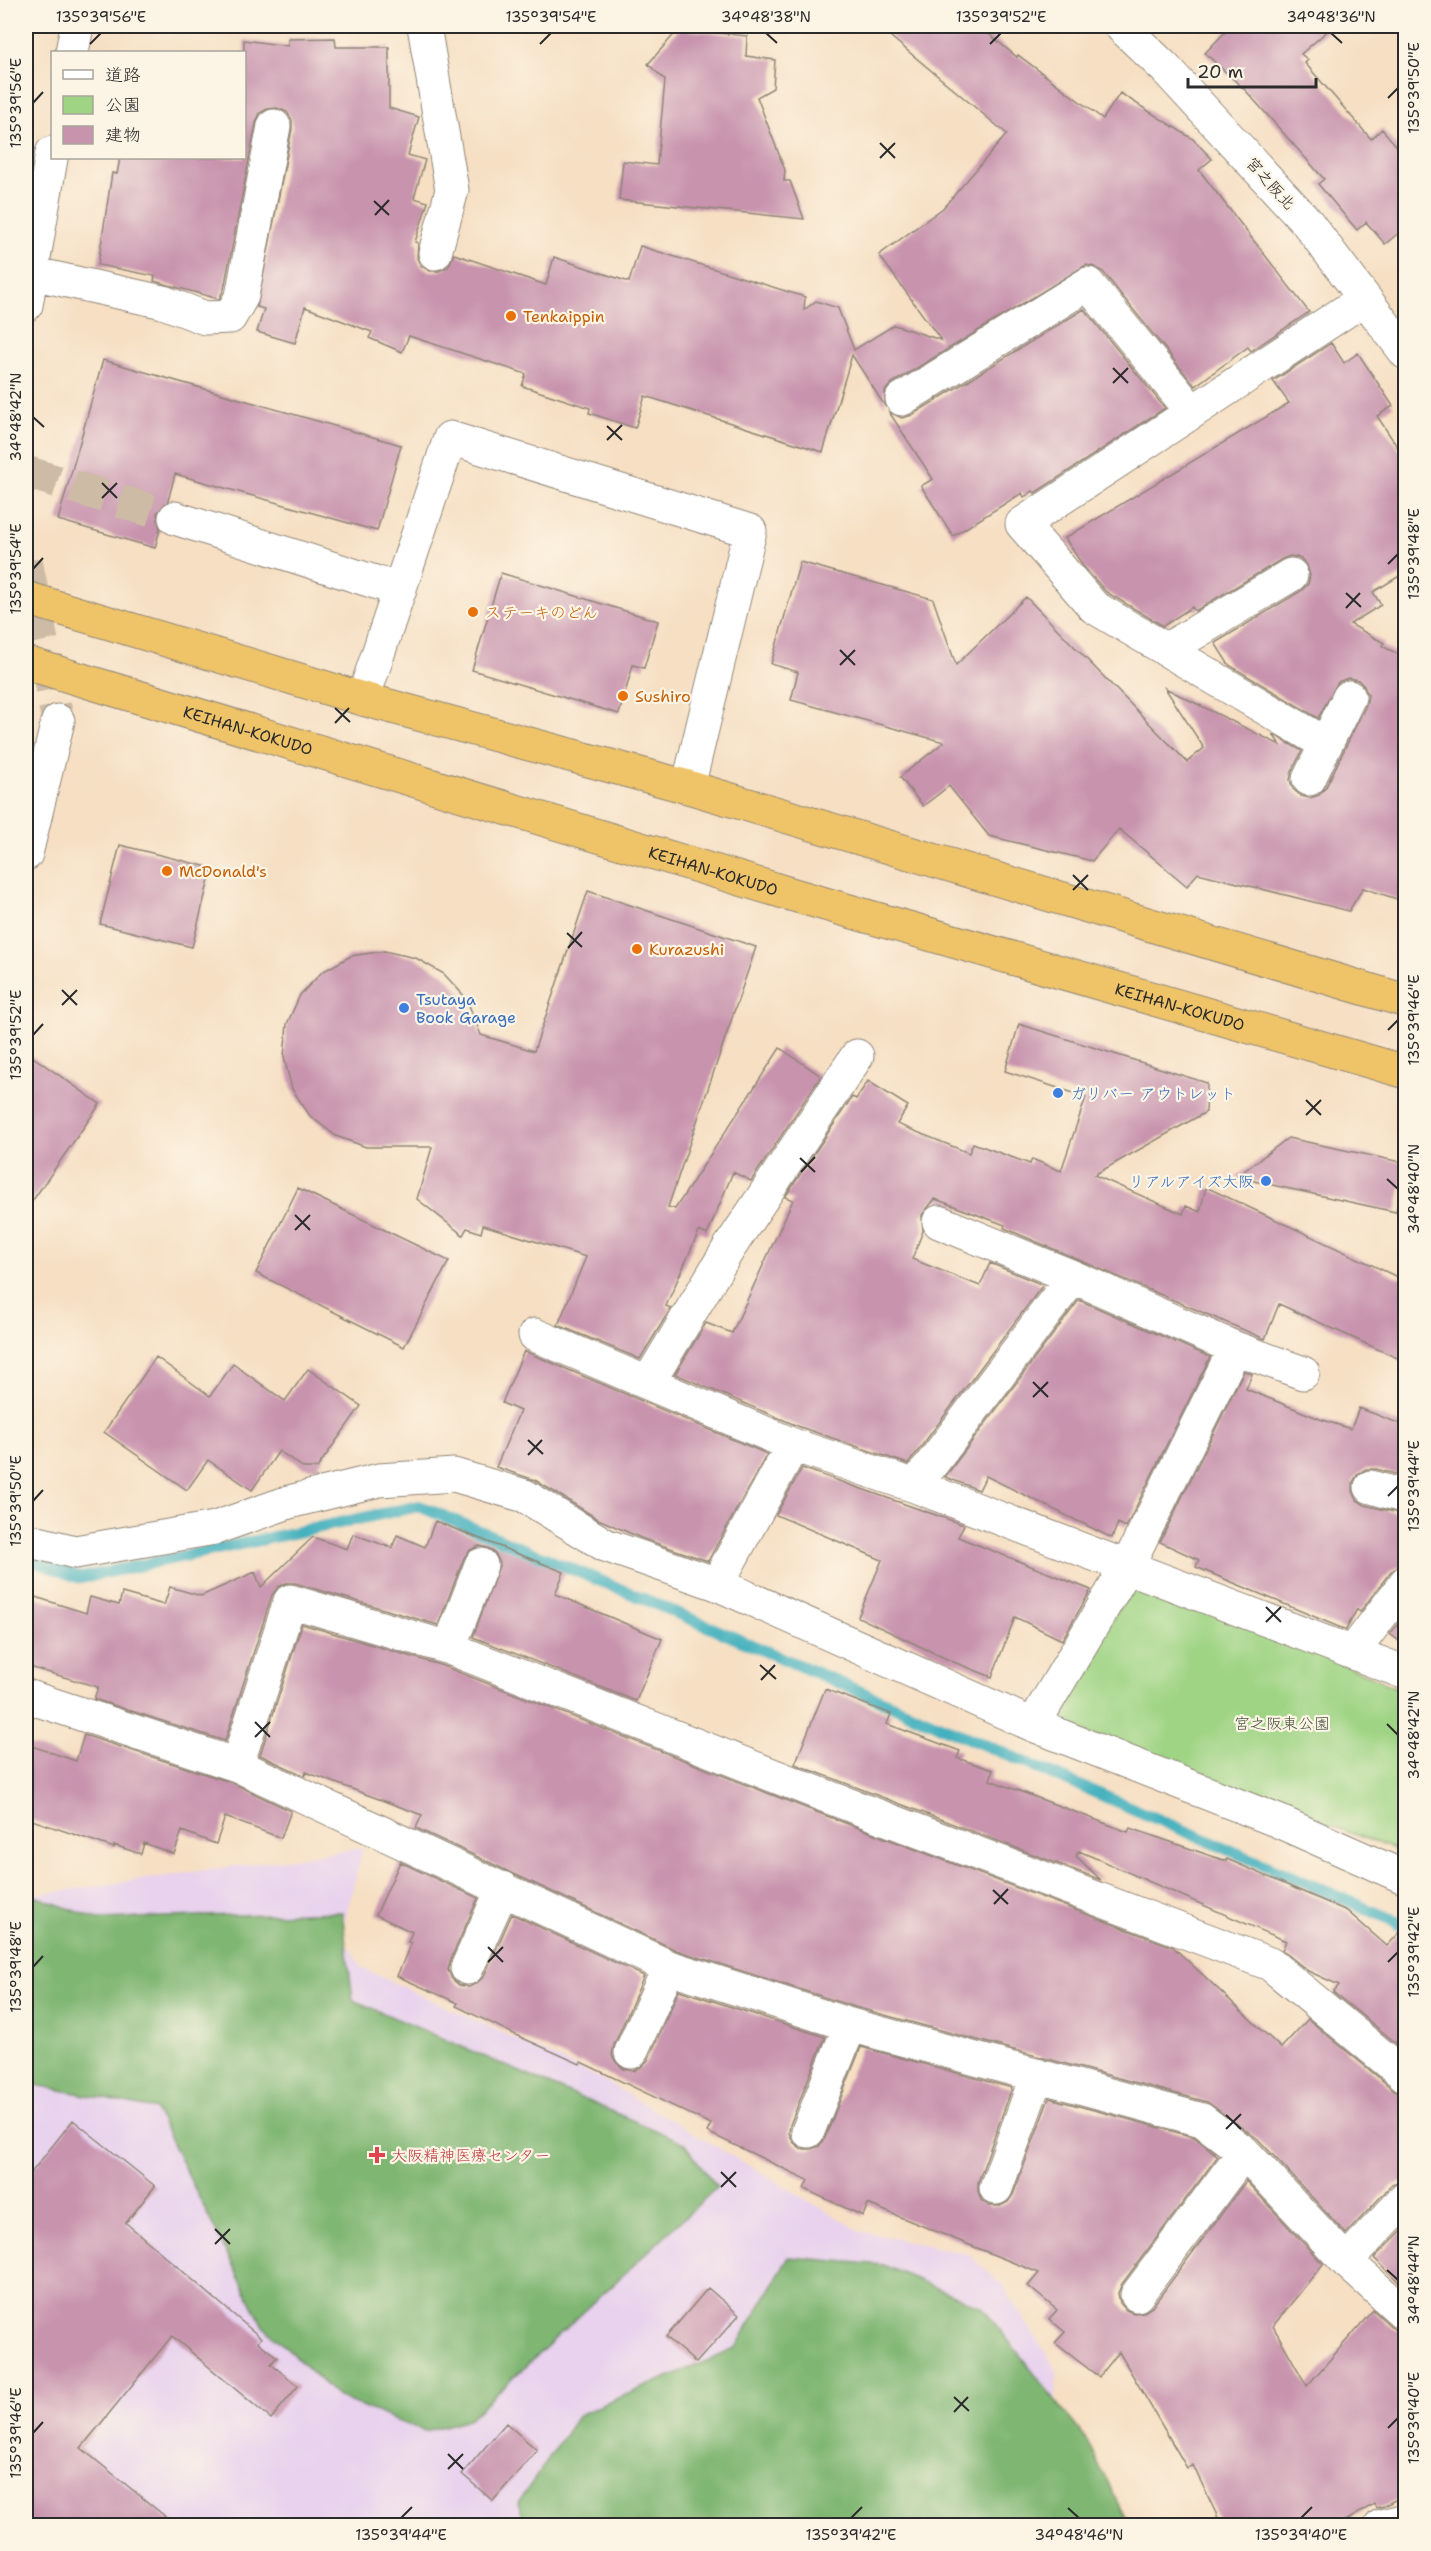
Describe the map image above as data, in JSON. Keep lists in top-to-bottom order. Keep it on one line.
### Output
{"streets":{"highway":["KEIHAN-KOKUDO"],"street":["宮之阪北"]},"parks":["宮之阪東公園"],"places":{"other":["Tenkaippin","ステーキのどん","Sushiro","McDonald's","Kurazushi","Tsutaya Book Garage","ガリバー アウトレット","リアルアイズ大阪"],"health":["大阪精神医療センター"]},"legend":["道路","公園","建物"],"scale_bar":"20 m","coordinates":["135°39'56\"E","135°39'54\"E","34°48'38\"N","135°39'52\"E","34°48'36\"N","135°39'50\"E","34°48'42\"N","135°39'48\"E","135°39'46\"E","34°48'40\"N","135°39'44\"E","135°39'42\"E","34°48'44\"N","135°39'40\"E","34°48'46\"N"]}
